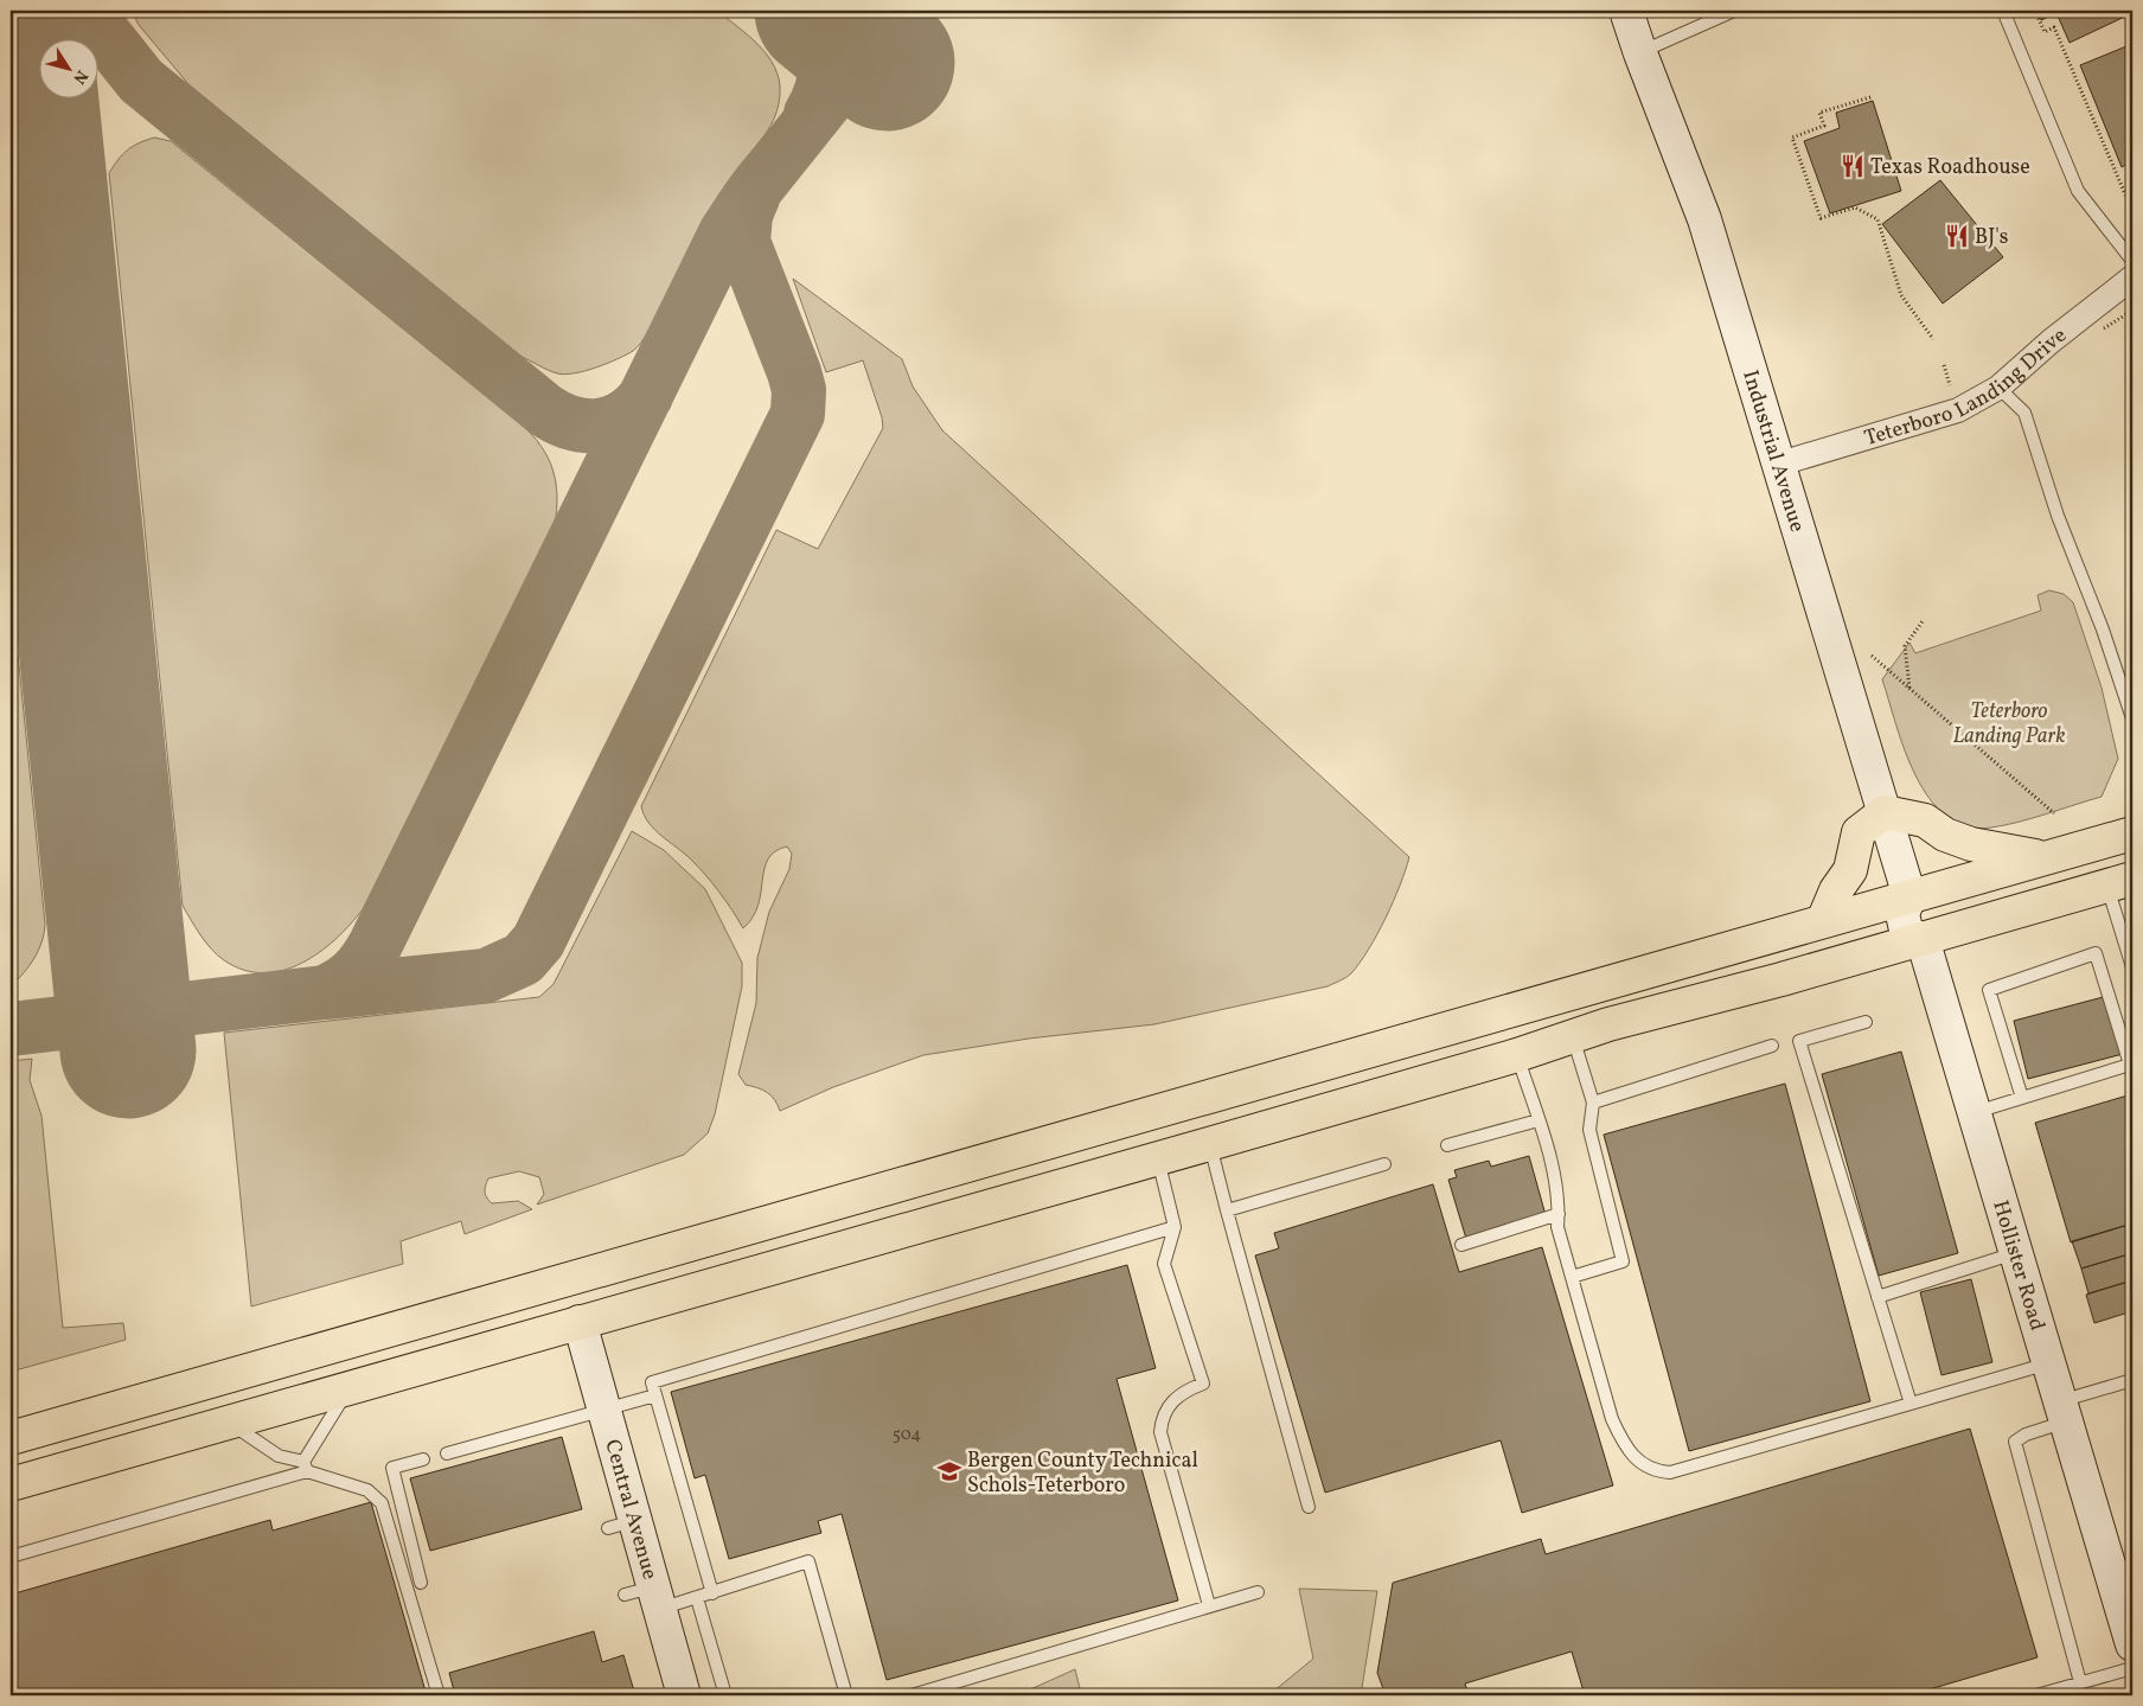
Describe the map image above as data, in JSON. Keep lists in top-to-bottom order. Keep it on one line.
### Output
{"streets":{"street":["Teterboro Landing Drive","Industrial Avenue","Hollister Road","Central Avenue"]},"crossings":[["Teterboro Landing Drive","Industrial Avenue"]],"parks":["Teterboro Landing Park"],"places":{"restaurant":["Texas Roadhouse","BJ's"],"school or university":["Bergen County Technical Schols-Teterboro"]},"house_numbers":["504"],"north":"bottom right"}
